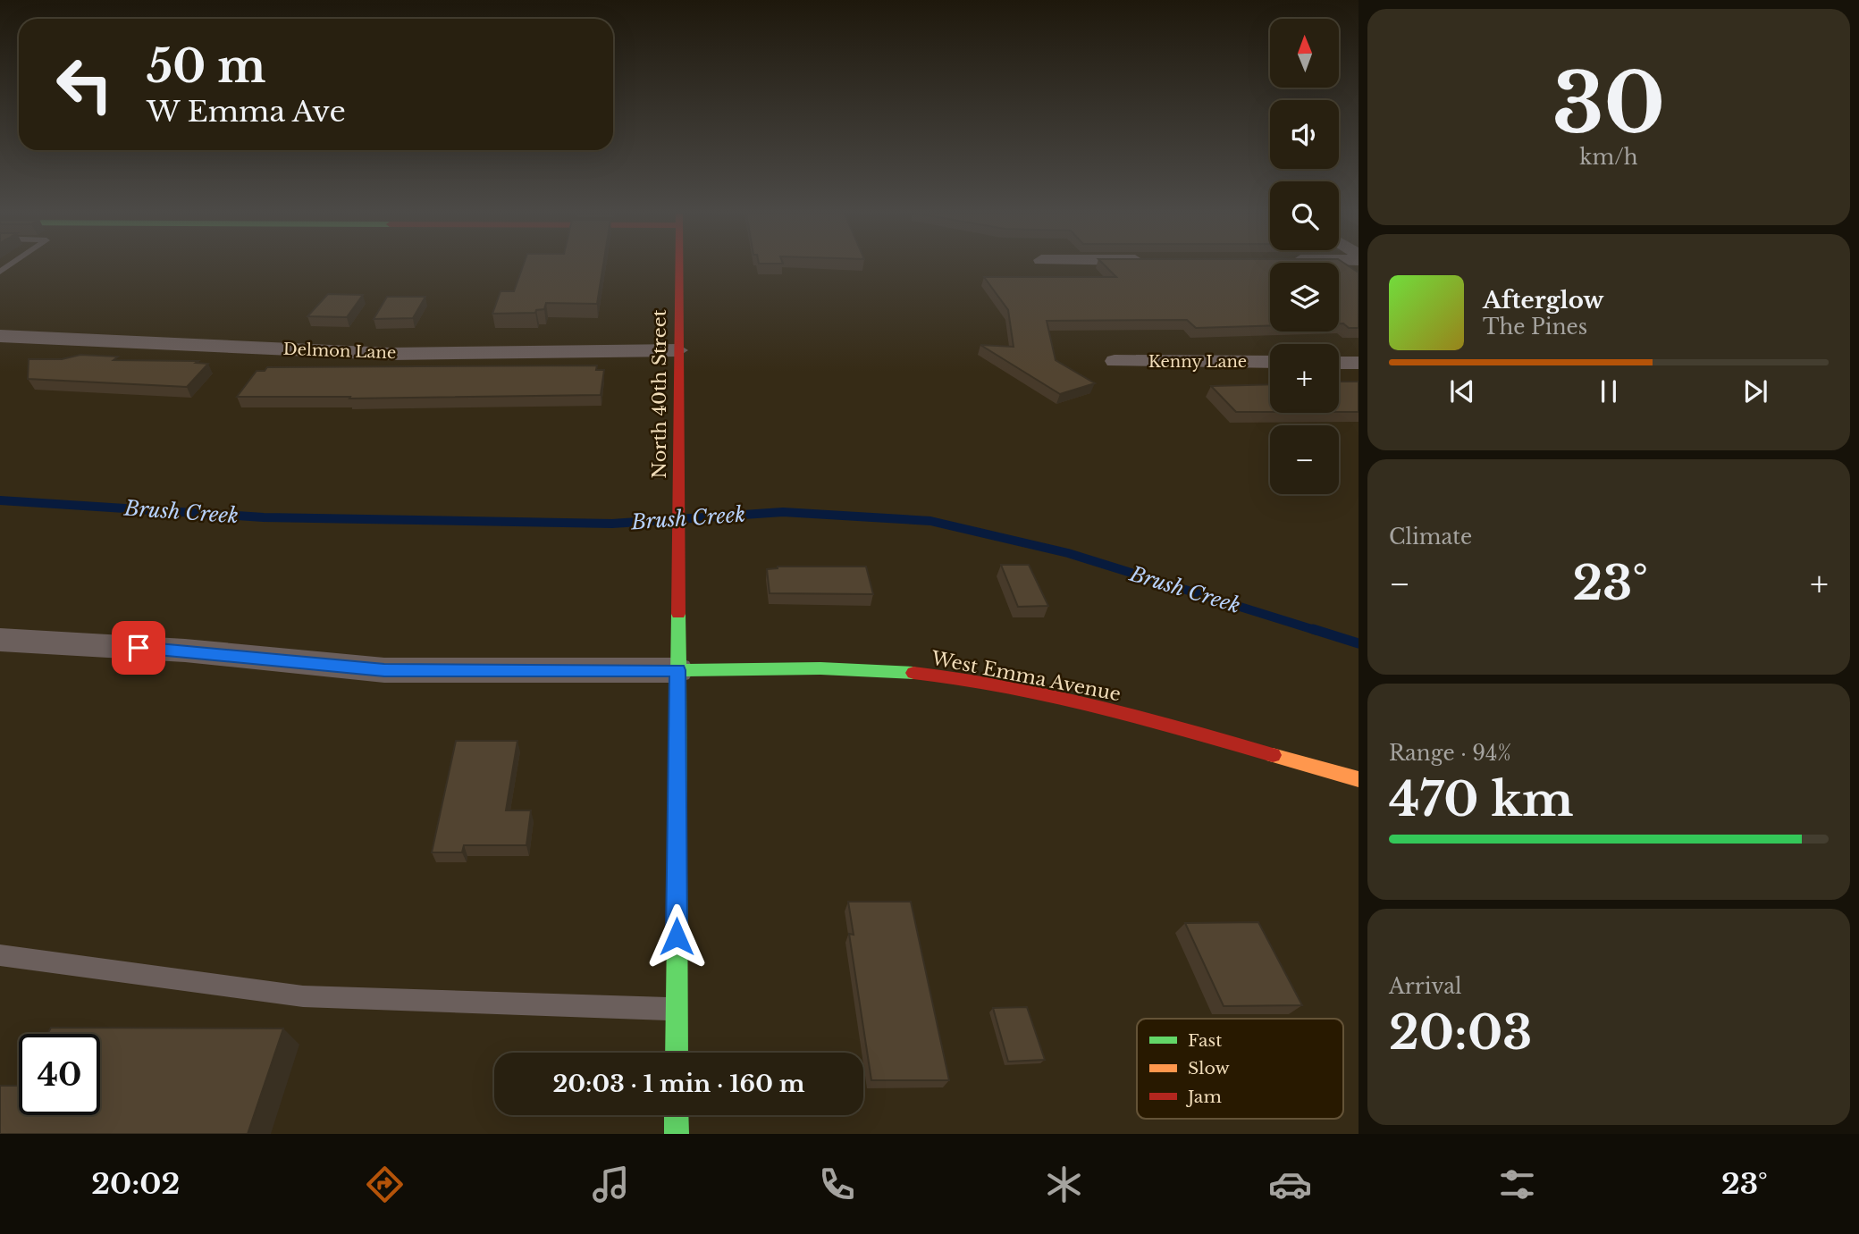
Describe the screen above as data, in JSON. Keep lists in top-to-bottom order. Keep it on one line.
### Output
{"streets":{"street":["Delmon Lane","Kenny Lane","North 40th Street","West Emma Avenue"]},"crossings":[["Delmon Lane","North 40th Street"],["North 40th Street","West Emma Avenue"]],"water":["Brush Creek"],"legend":["Fast","Slow","Jam"],"north":"top","page":{"tile":[["30","km/h"],"Climate",["Range · 94%","470 km"],["Arrival","20:03"]],"map_buttons":["+","−"],"turn":["50 m","W Emma Ave"],"song":["Afterglow","The Pines"],"heat":["−","23°","+"],"limit":"40","trip":"20:03 · 1 min · 160 m","tabs":["20:02","23°"]}}
